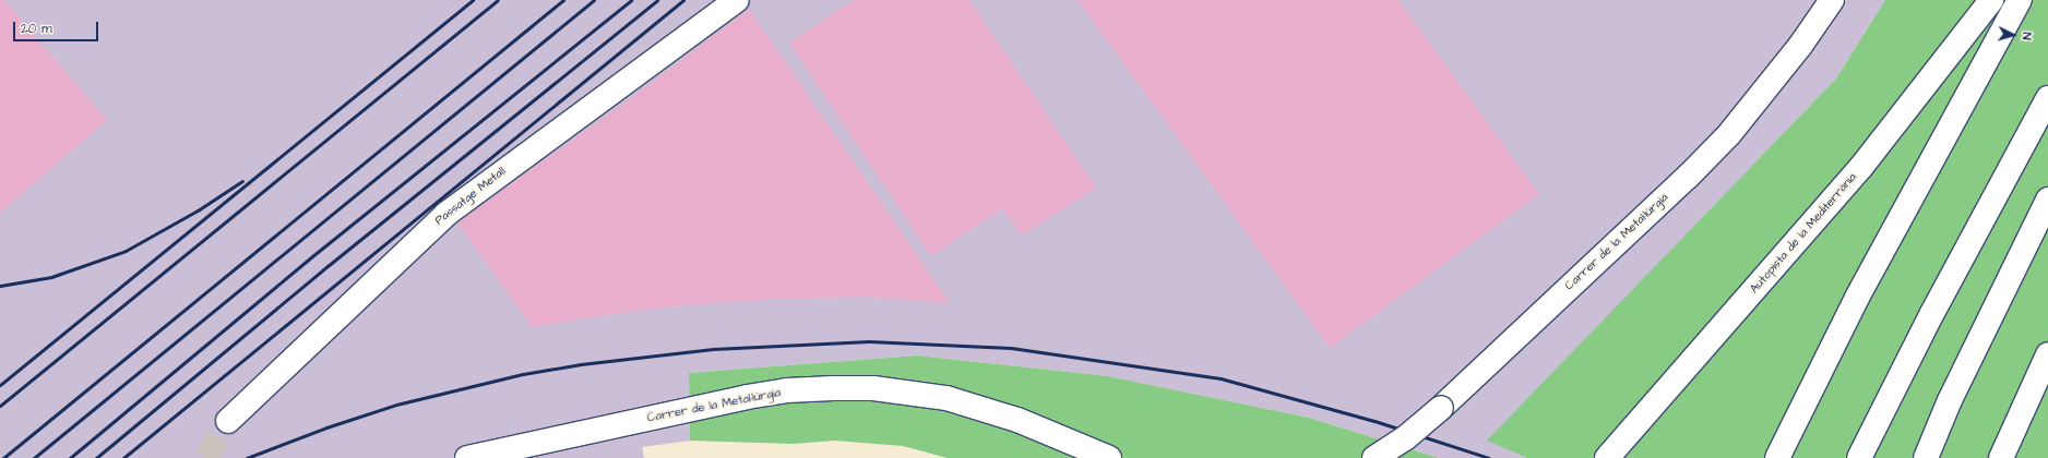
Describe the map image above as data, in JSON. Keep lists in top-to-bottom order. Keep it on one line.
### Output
{"streets":{"main road":["Passatge Metall","Autopista de la Mediterrània","Carrer de la Metal·lúrgia"]},"scale_bar":"20 m","north":"right"}
